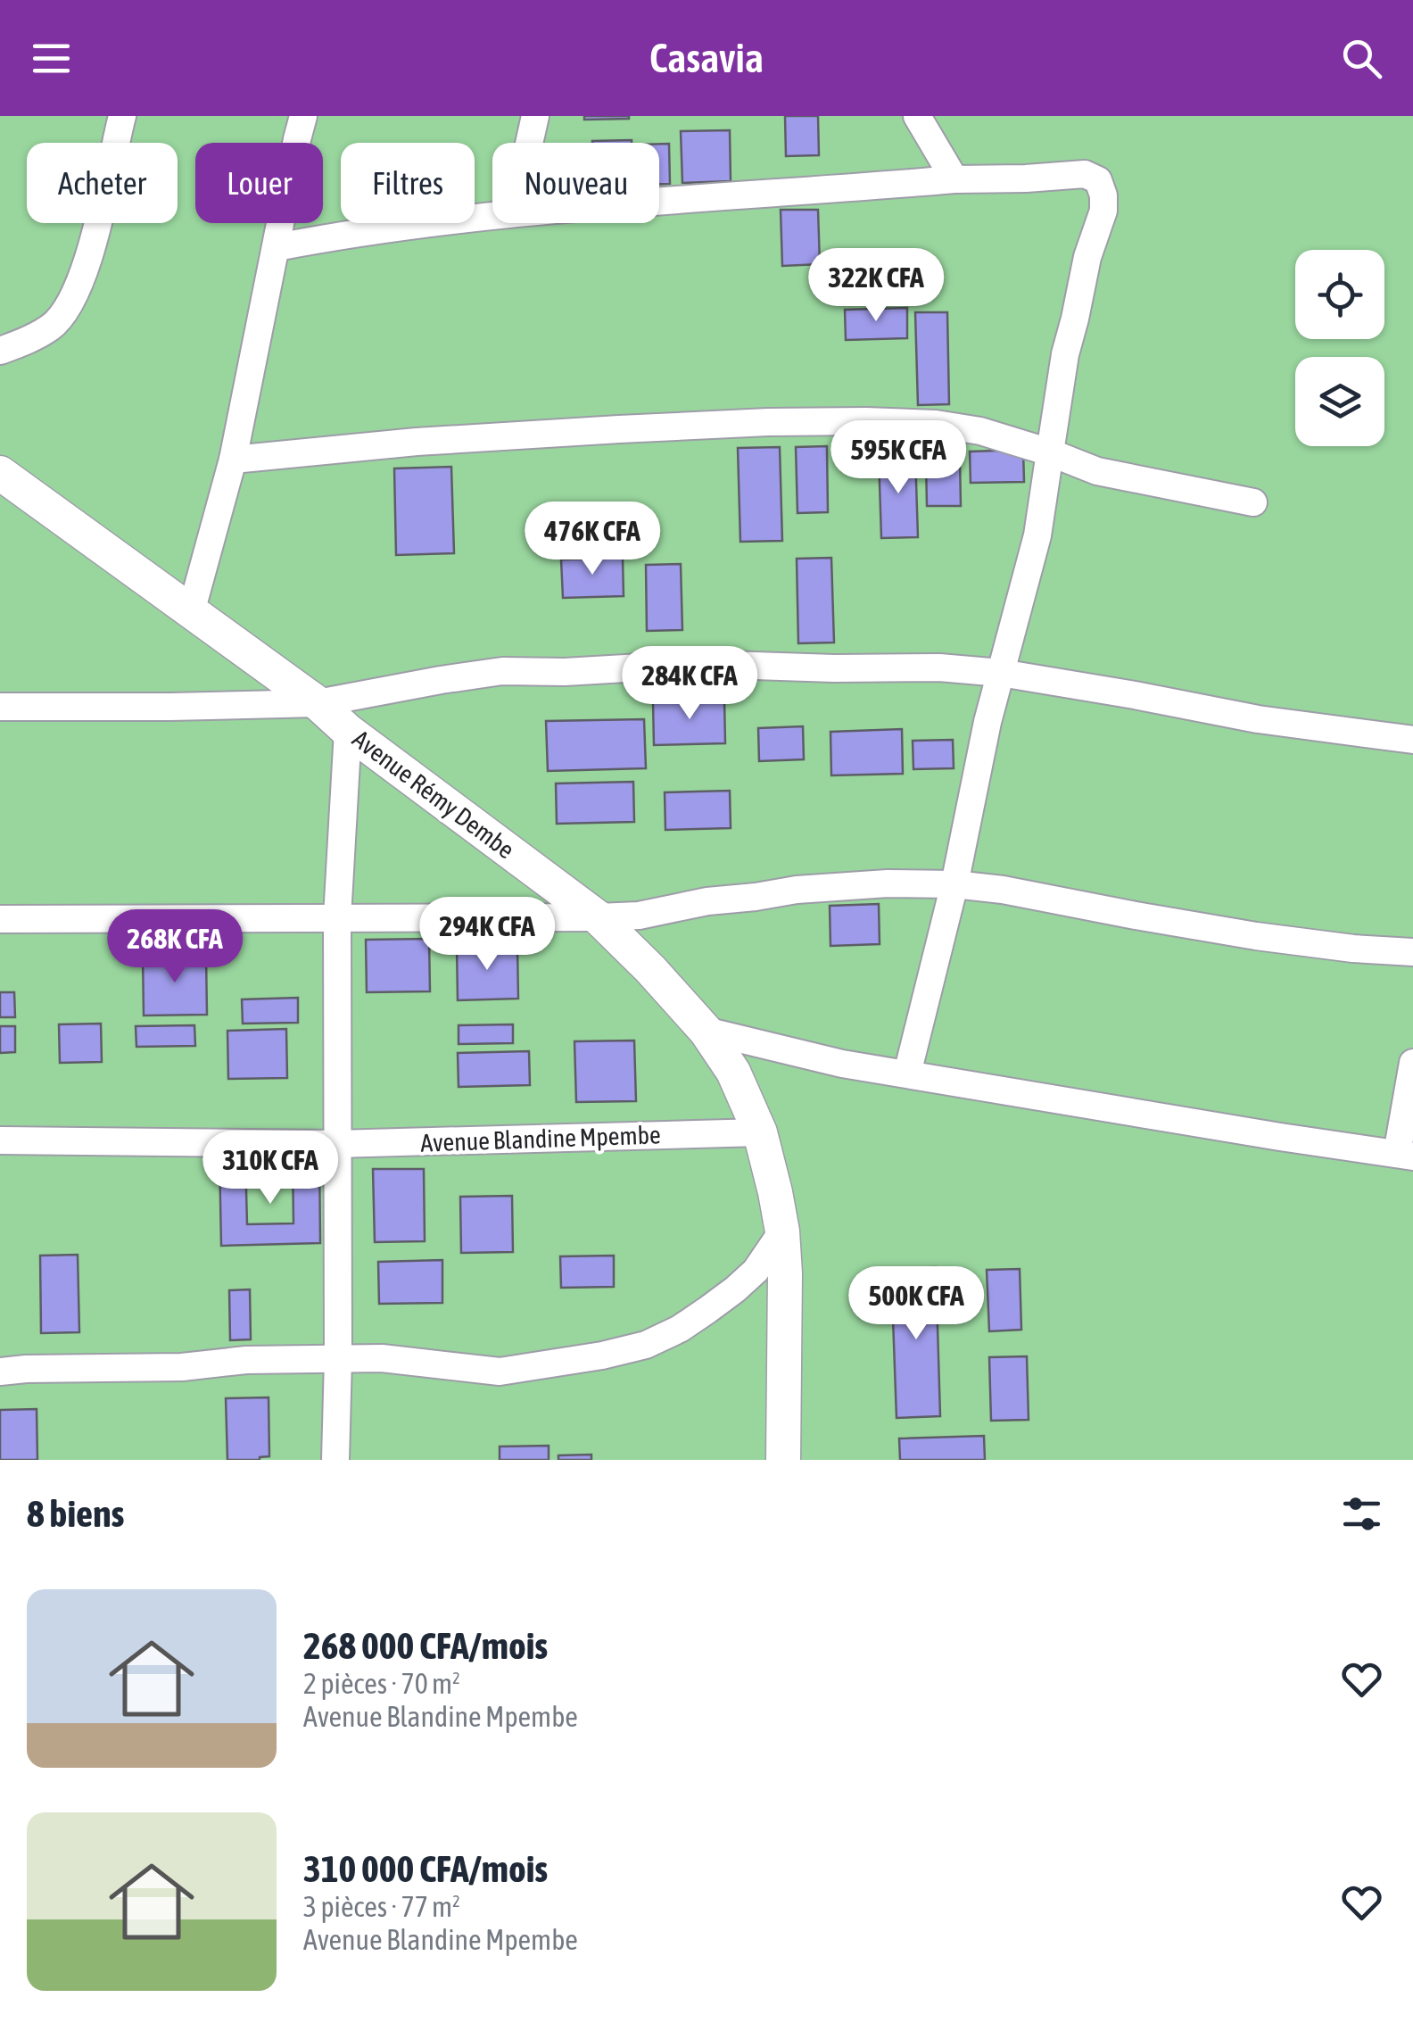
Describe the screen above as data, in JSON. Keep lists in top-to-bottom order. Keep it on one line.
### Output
{"streets":{"street":["Avenue Rémy Dembe","Avenue Blandine Mpembe"]},"crossings":[["Avenue Rémy Dembe","Avenue Blandine Mpembe"]],"page":{"header":"Casavia","chip":["Acheter","Louer","Filtres","Nouveau"],"price":["322K CFA","595K CFA","476K CFA","284K CFA","294K CFA","268K CFA","310K CFA","500K CFA"],"heading":"8 biens","list":[{"name":"268 000 CFA/mois","note":"2 pièces · 70 m² · Avenue Blandine Mpembe"},{"name":"310 000 CFA/mois","note":"3 pièces · 77 m² · Avenue Blandine Mpembe"}]}}
